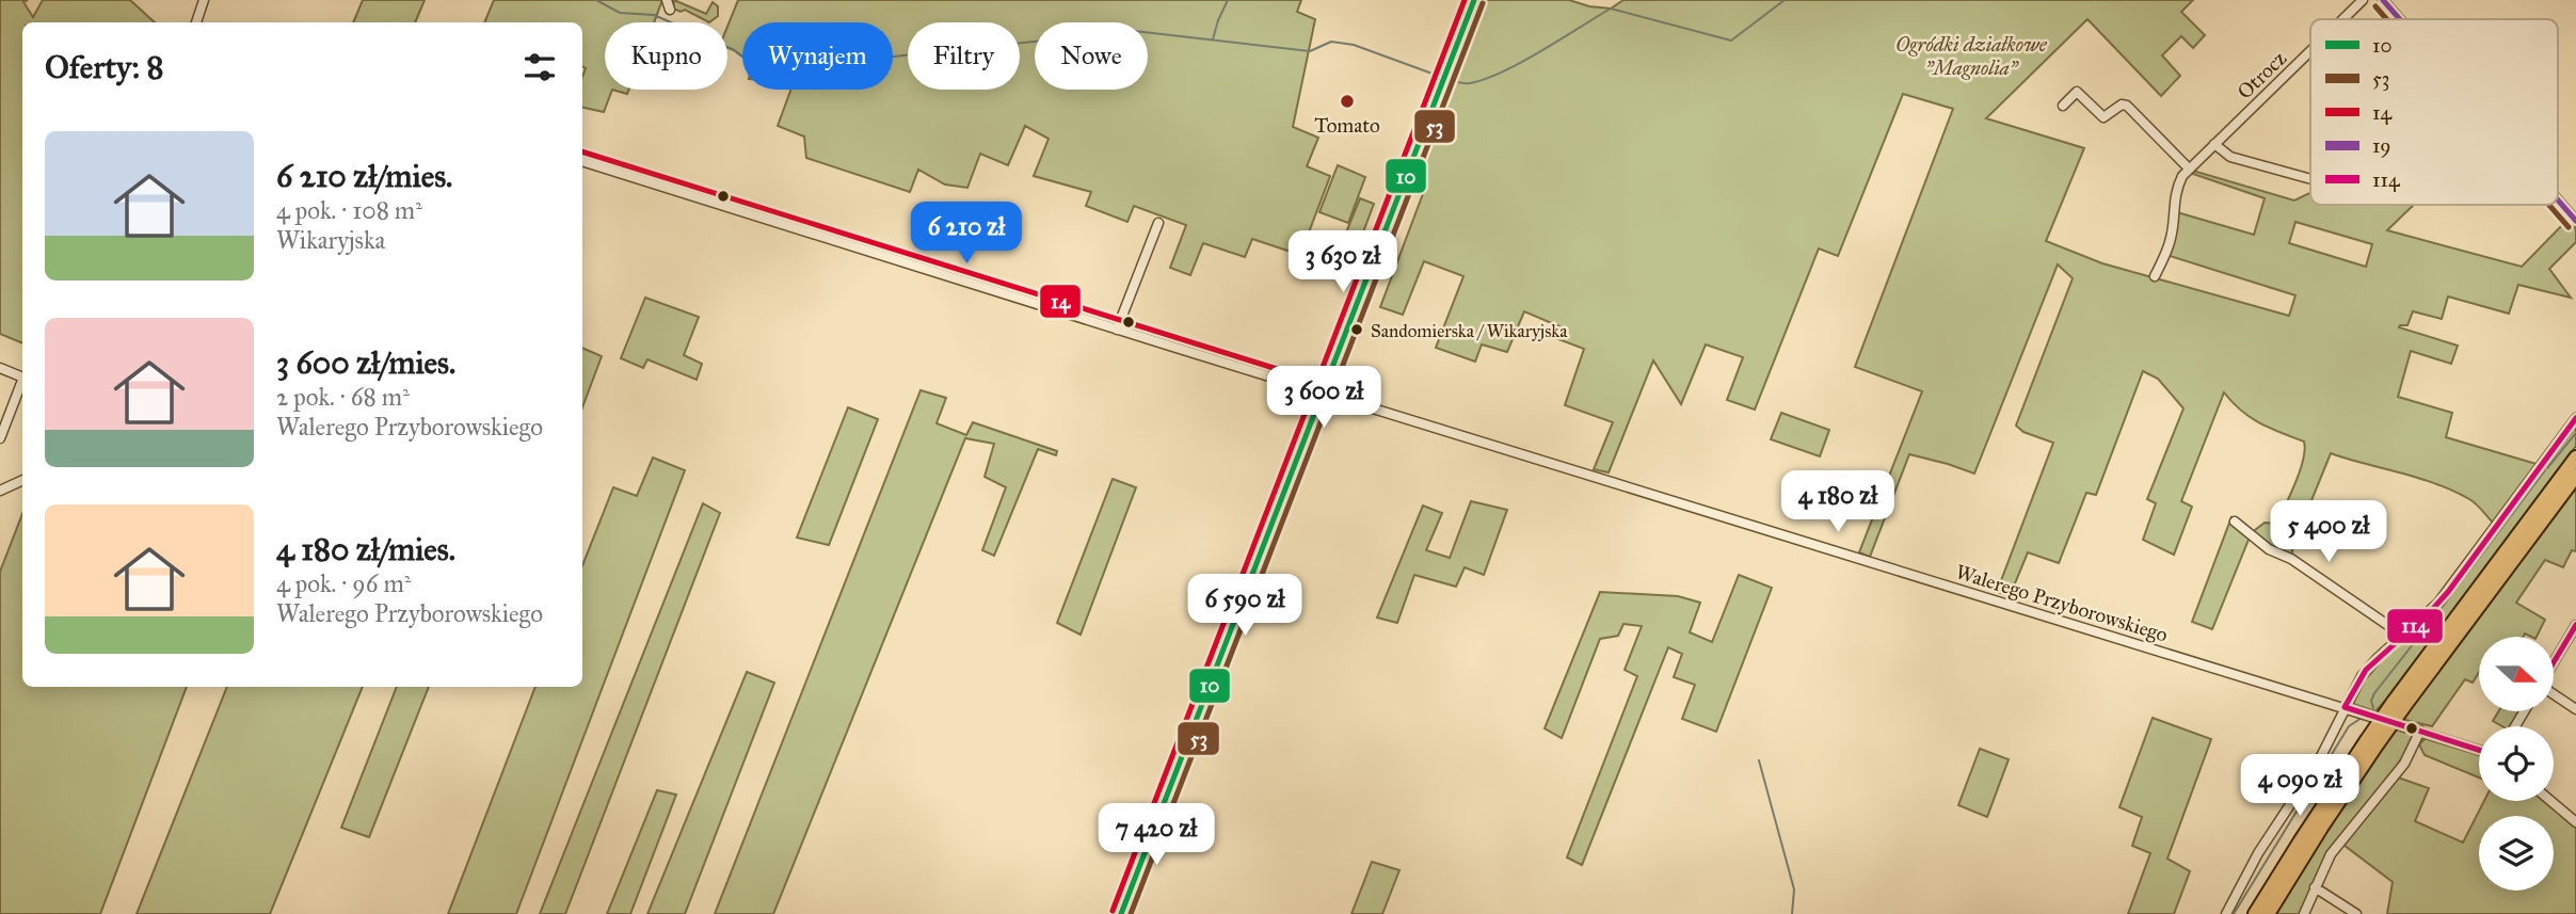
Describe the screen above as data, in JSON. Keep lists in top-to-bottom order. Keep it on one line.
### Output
{"streets":{"street":["Otrocz","Walerego Przyborowskiego"]},"parks":["Ogródki działkowe \"Magnolia\""],"places":["Tomato","Sandomierska / Wikaryjska"],"lines":["transit line 10","transit line 14","transit line 19","transit line 53","transit line 114"],"legend":["10","53","14","19","114"],"north":"right","page":{"chip":["Kupno","Wynajem","Filtry","Nowe"],"heading":"Oferty: 8","list":[{"name":"6 210 zł/mies.","note":"4 pok. · 108 m² · Wikaryjska"},{"name":"3 600 zł/mies.","note":"2 pok. · 68 m² · Walerego Przyborowskiego"},{"name":"4 180 zł/mies.","note":"4 pok. · 96 m² · Walerego Przyborowskiego"}],"price":["6 210 zł","3 630 zł","3 600 zł","4 180 zł","5 400 zł","6 590 zł","4 090 zł","7 420 zł"]}}
